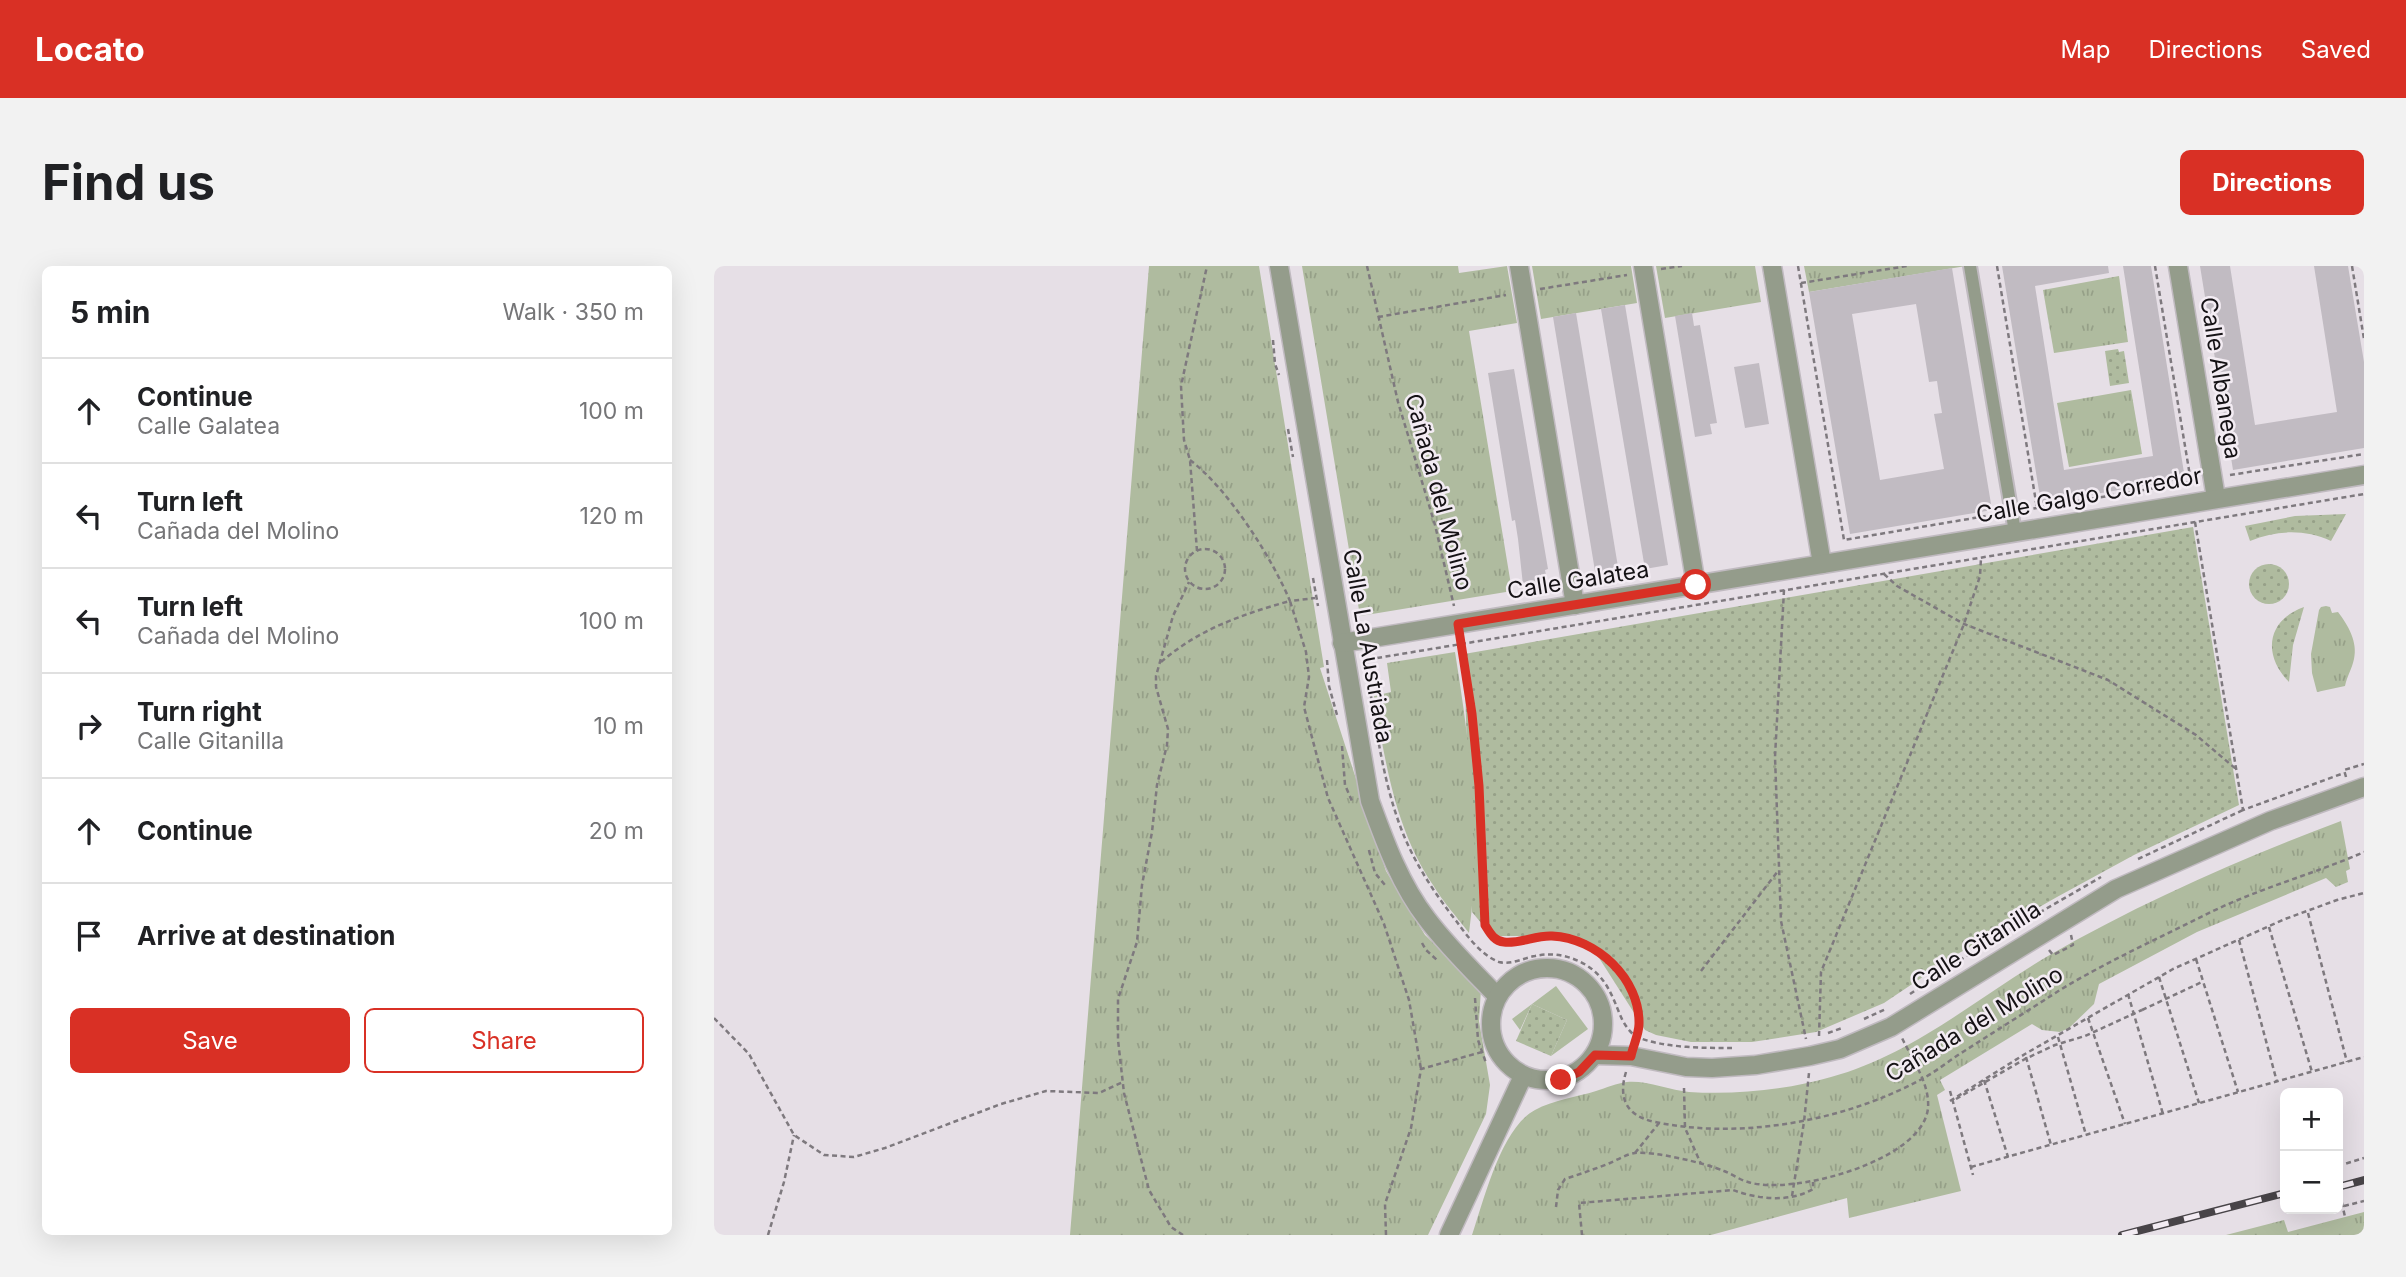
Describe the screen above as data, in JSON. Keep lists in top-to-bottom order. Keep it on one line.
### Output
{"streets":{"street":["Calle Albanega","Calle Galgo Corredor","Calle Galatea","Calle La Austriada","Calle Gitanilla"],"path":["Cañada del Molino"]},"crossings":[["Calle Albanega","Calle Galgo Corredor"],["Cañada del Molino","Calle Galatea"],["Cañada del Molino","Calle Gitanilla"],["Calle Galgo Corredor","Calle Galatea"],["Calle Galatea","Calle La Austriada"],["Calle La Austriada","Calle Gitanilla"]],"page":{"header":"Locato","nav":["Map","Directions","Saved"],"buttons":["Directions",["Save","Share"]],"title":"Find us","heading":["5 min","Walk · 350 m"],"list":[["Continue","Calle Galatea","100 m"],["Turn left","Cañada del Molino","120 m"],["Turn left","Cañada del Molino","100 m"],["Turn right","Calle Gitanilla","10 m"],["Continue","20 m"],"Arrive at destination"],"map_buttons":["+","−"]}}
